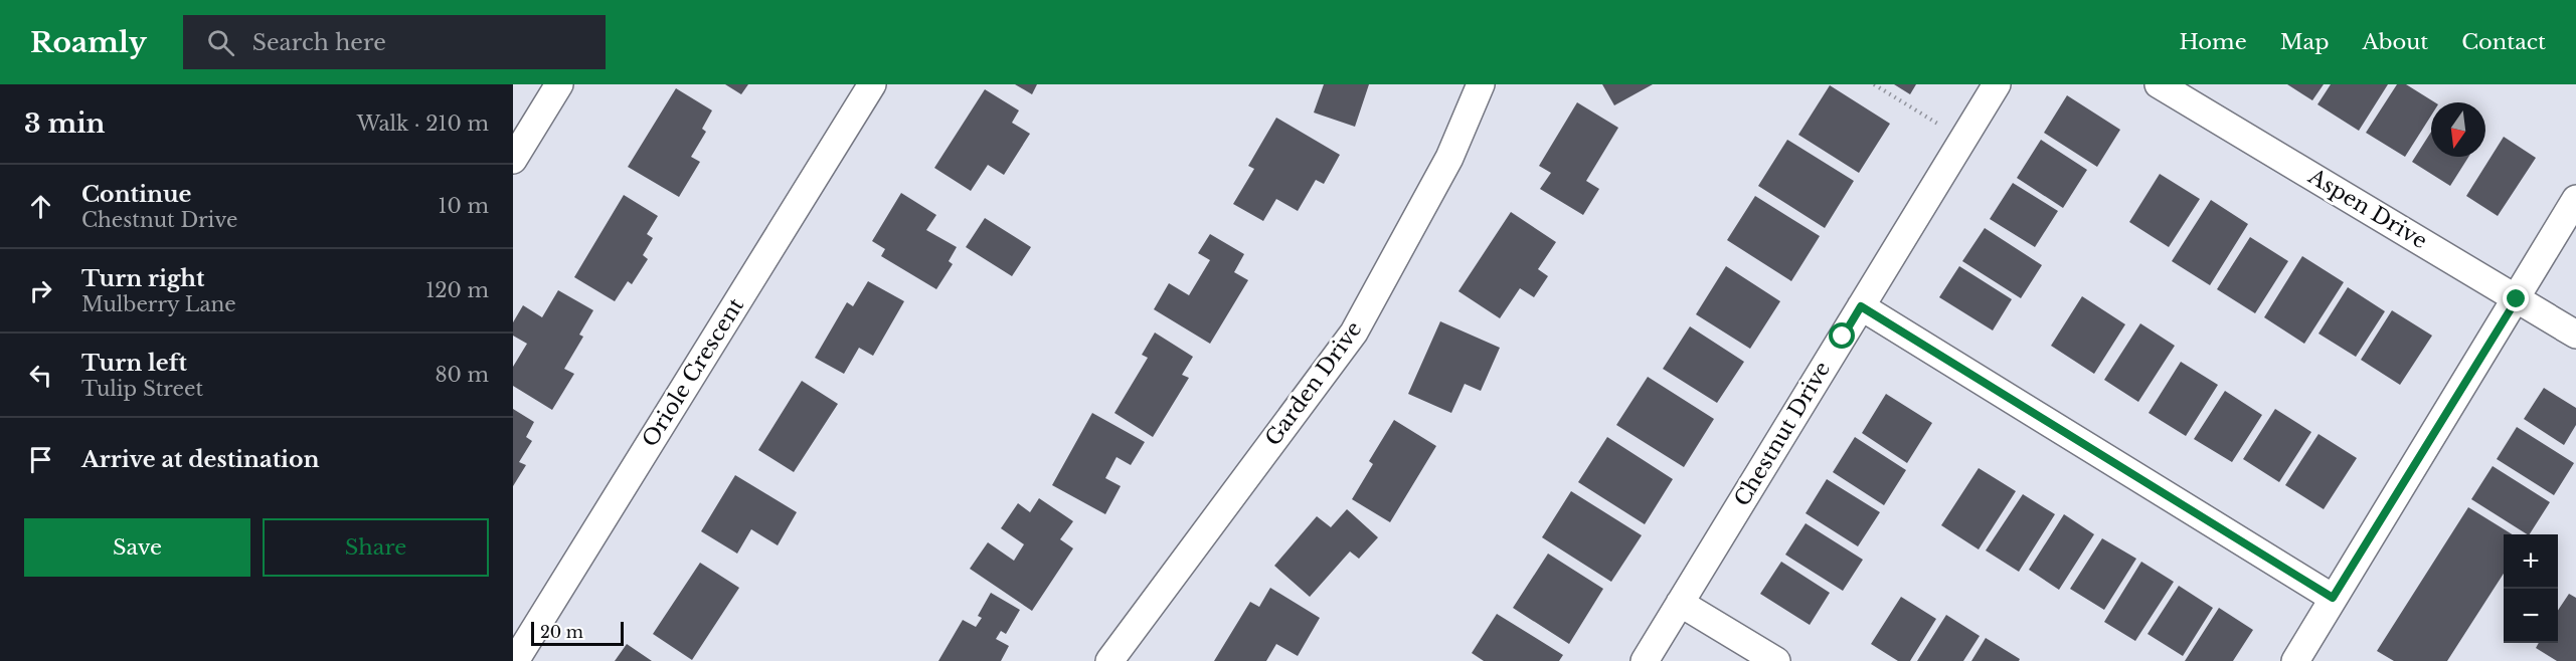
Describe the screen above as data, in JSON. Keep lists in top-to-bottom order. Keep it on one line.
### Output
{"streets":{"street":["Aspen Drive","Oriole Crescent","Garden Drive","Chestnut Drive"]},"scale_bar":"20 m","north":"bottom","page":{"header":"Roamly","search":"Search here","nav":["Home","Map","About","Contact"],"heading":["3 min","Walk · 210 m"],"list":[["Continue","Chestnut Drive","10 m"],["Turn right","Mulberry Lane","120 m"],["Turn left","Tulip Street","80 m"],"Arrive at destination"],"buttons":["Save","Share"],"map_buttons":["+","−"],"scale":"20 m"}}
